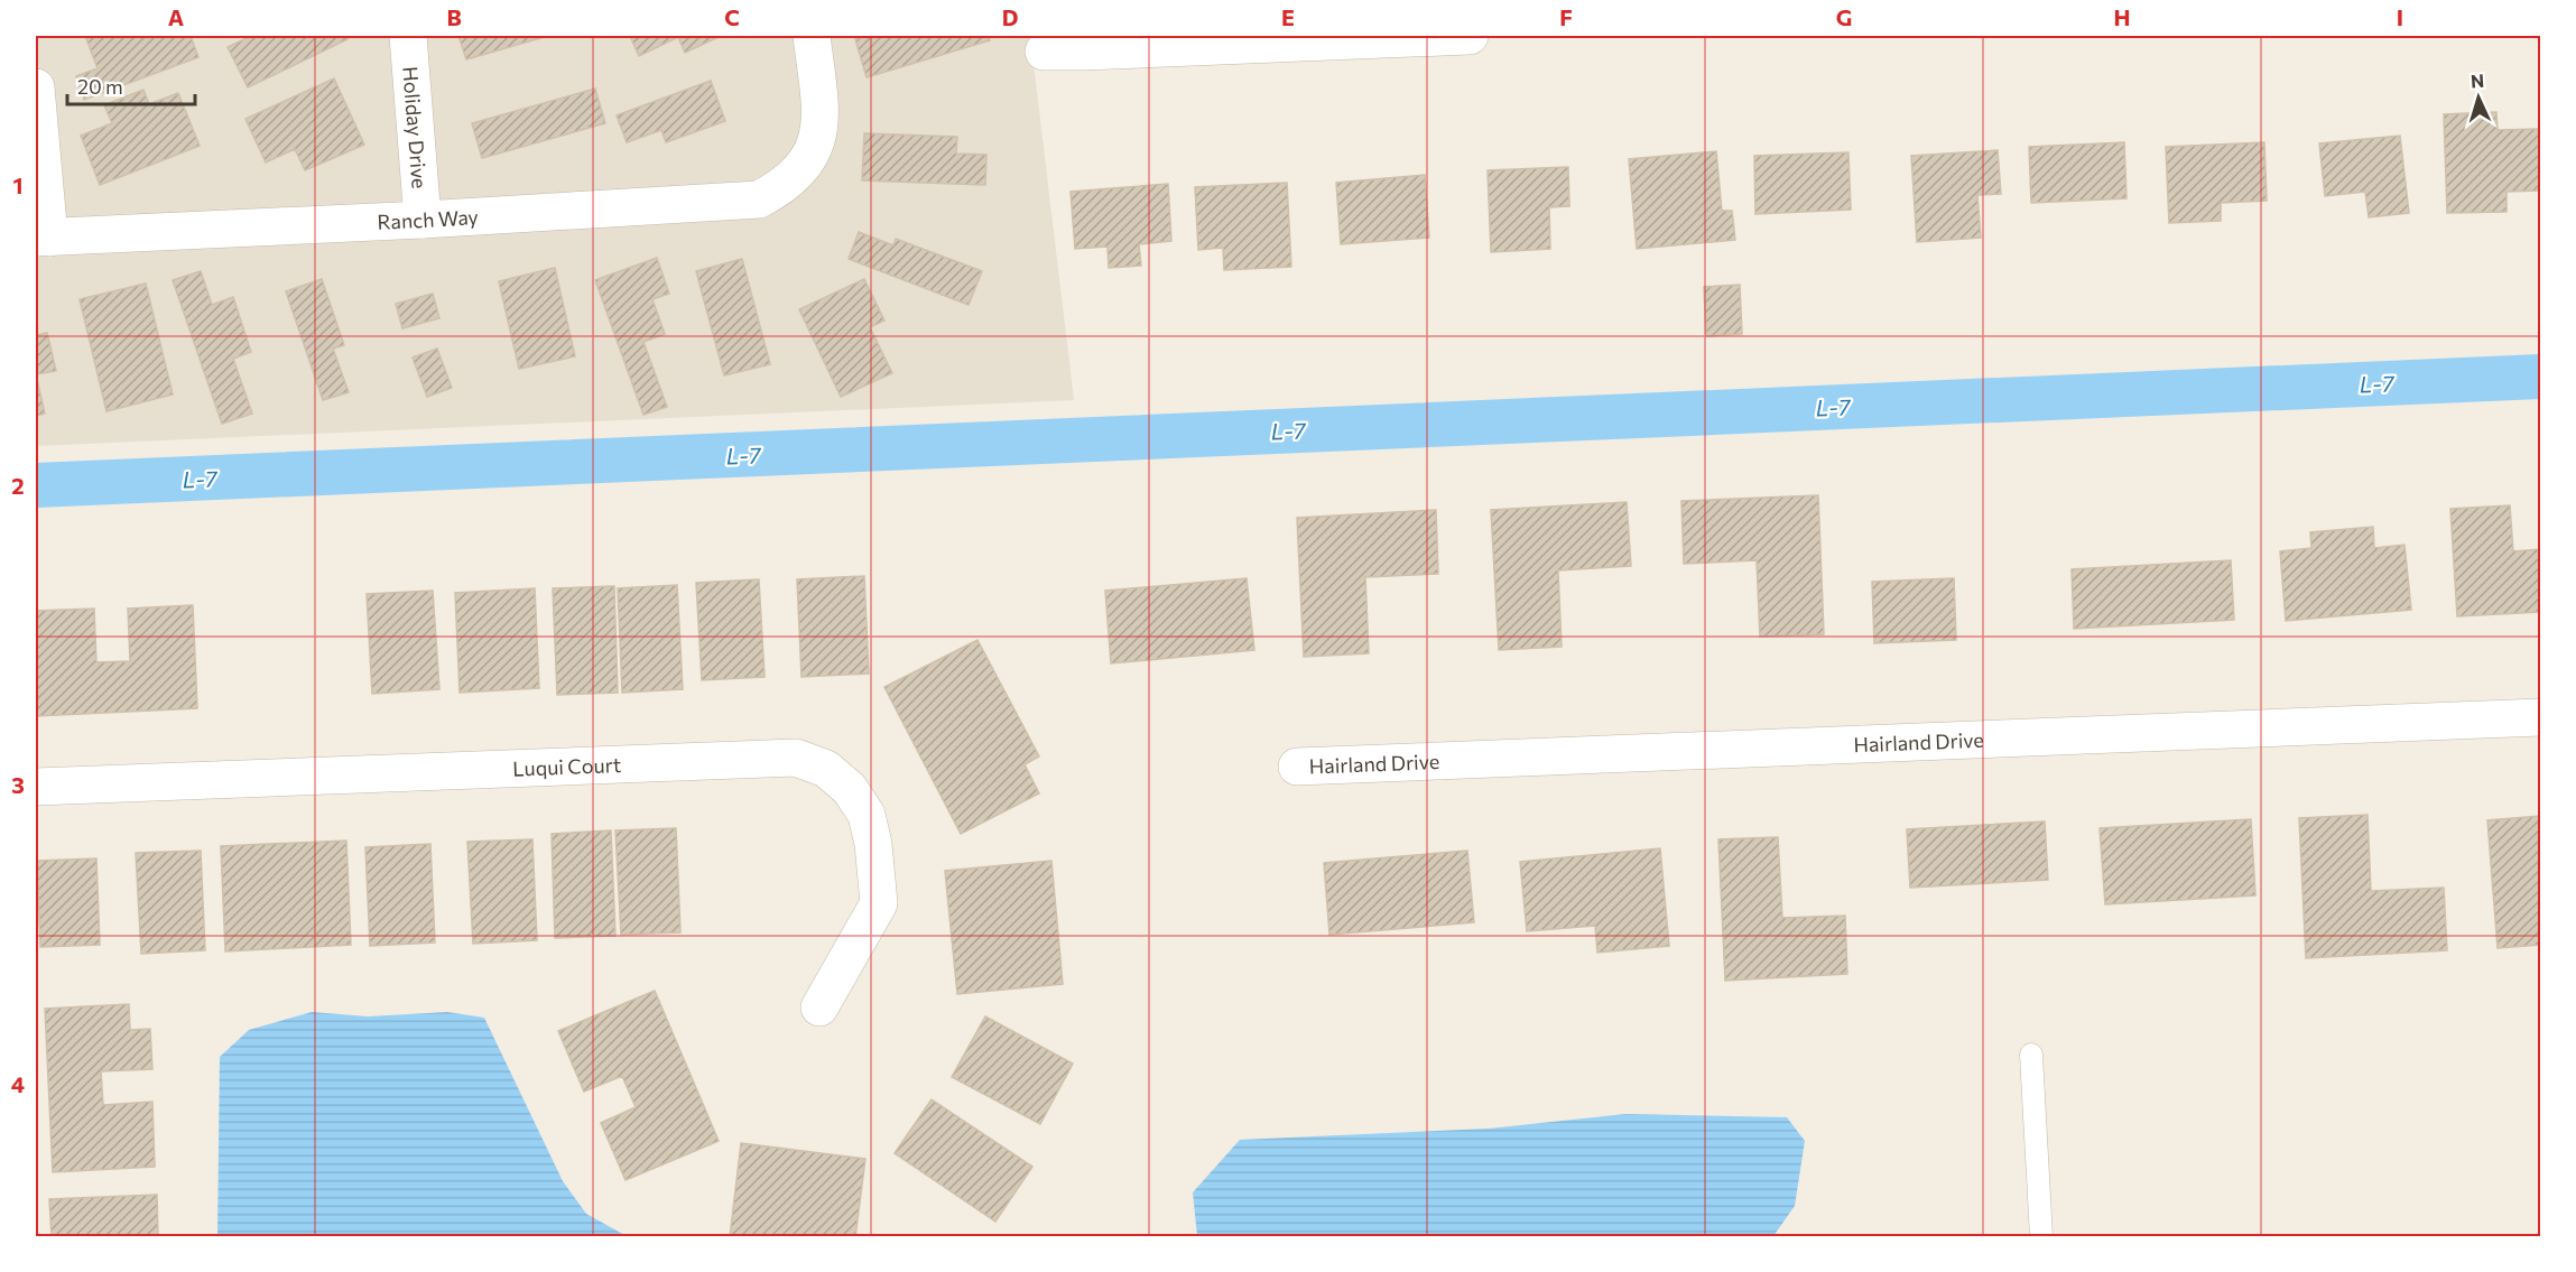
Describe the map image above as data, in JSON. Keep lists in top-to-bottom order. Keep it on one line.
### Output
{"streets":{"street":["Holiday Drive","Ranch Way","Hairland Drive","Luqui Court"]},"crossings":[["Holiday Drive","Ranch Way"]],"water":["L-7"],"scale_bar":"20 m","north":"top","grid":{"columns":["A","B","C","D","E","F","G","H","I"],"rows":["1","2","3","4"]}}
